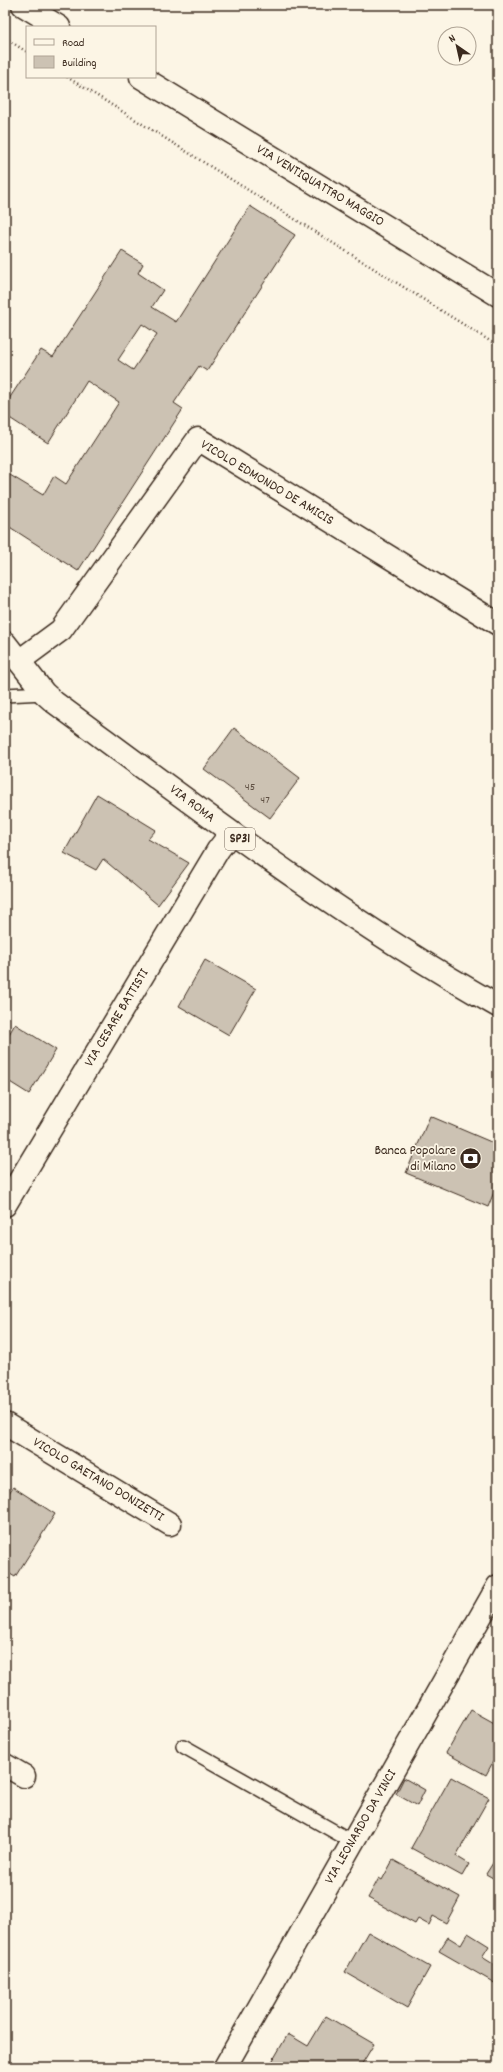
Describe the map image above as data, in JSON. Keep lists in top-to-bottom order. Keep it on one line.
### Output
{"streets":{"street":["VIA VENTIQUATTRO MAGGIO","VICOLO EDMONDO DE AMICIS","VIA ROMA","SP31","VIA CESARE BATTISTI","VICOLO GAETANO DONIZETTI","VIA LEONARDO DA VINCI"]},"crossings":[["VICOLO EDMONDO DE AMICIS","VIA ROMA"],["VIA ROMA","VIA CESARE BATTISTI"]],"places":{"bank":["Banca Popolare di Milano"]},"house_numbers":["45","47"],"legend":["Road","Building"],"north":"top left"}
